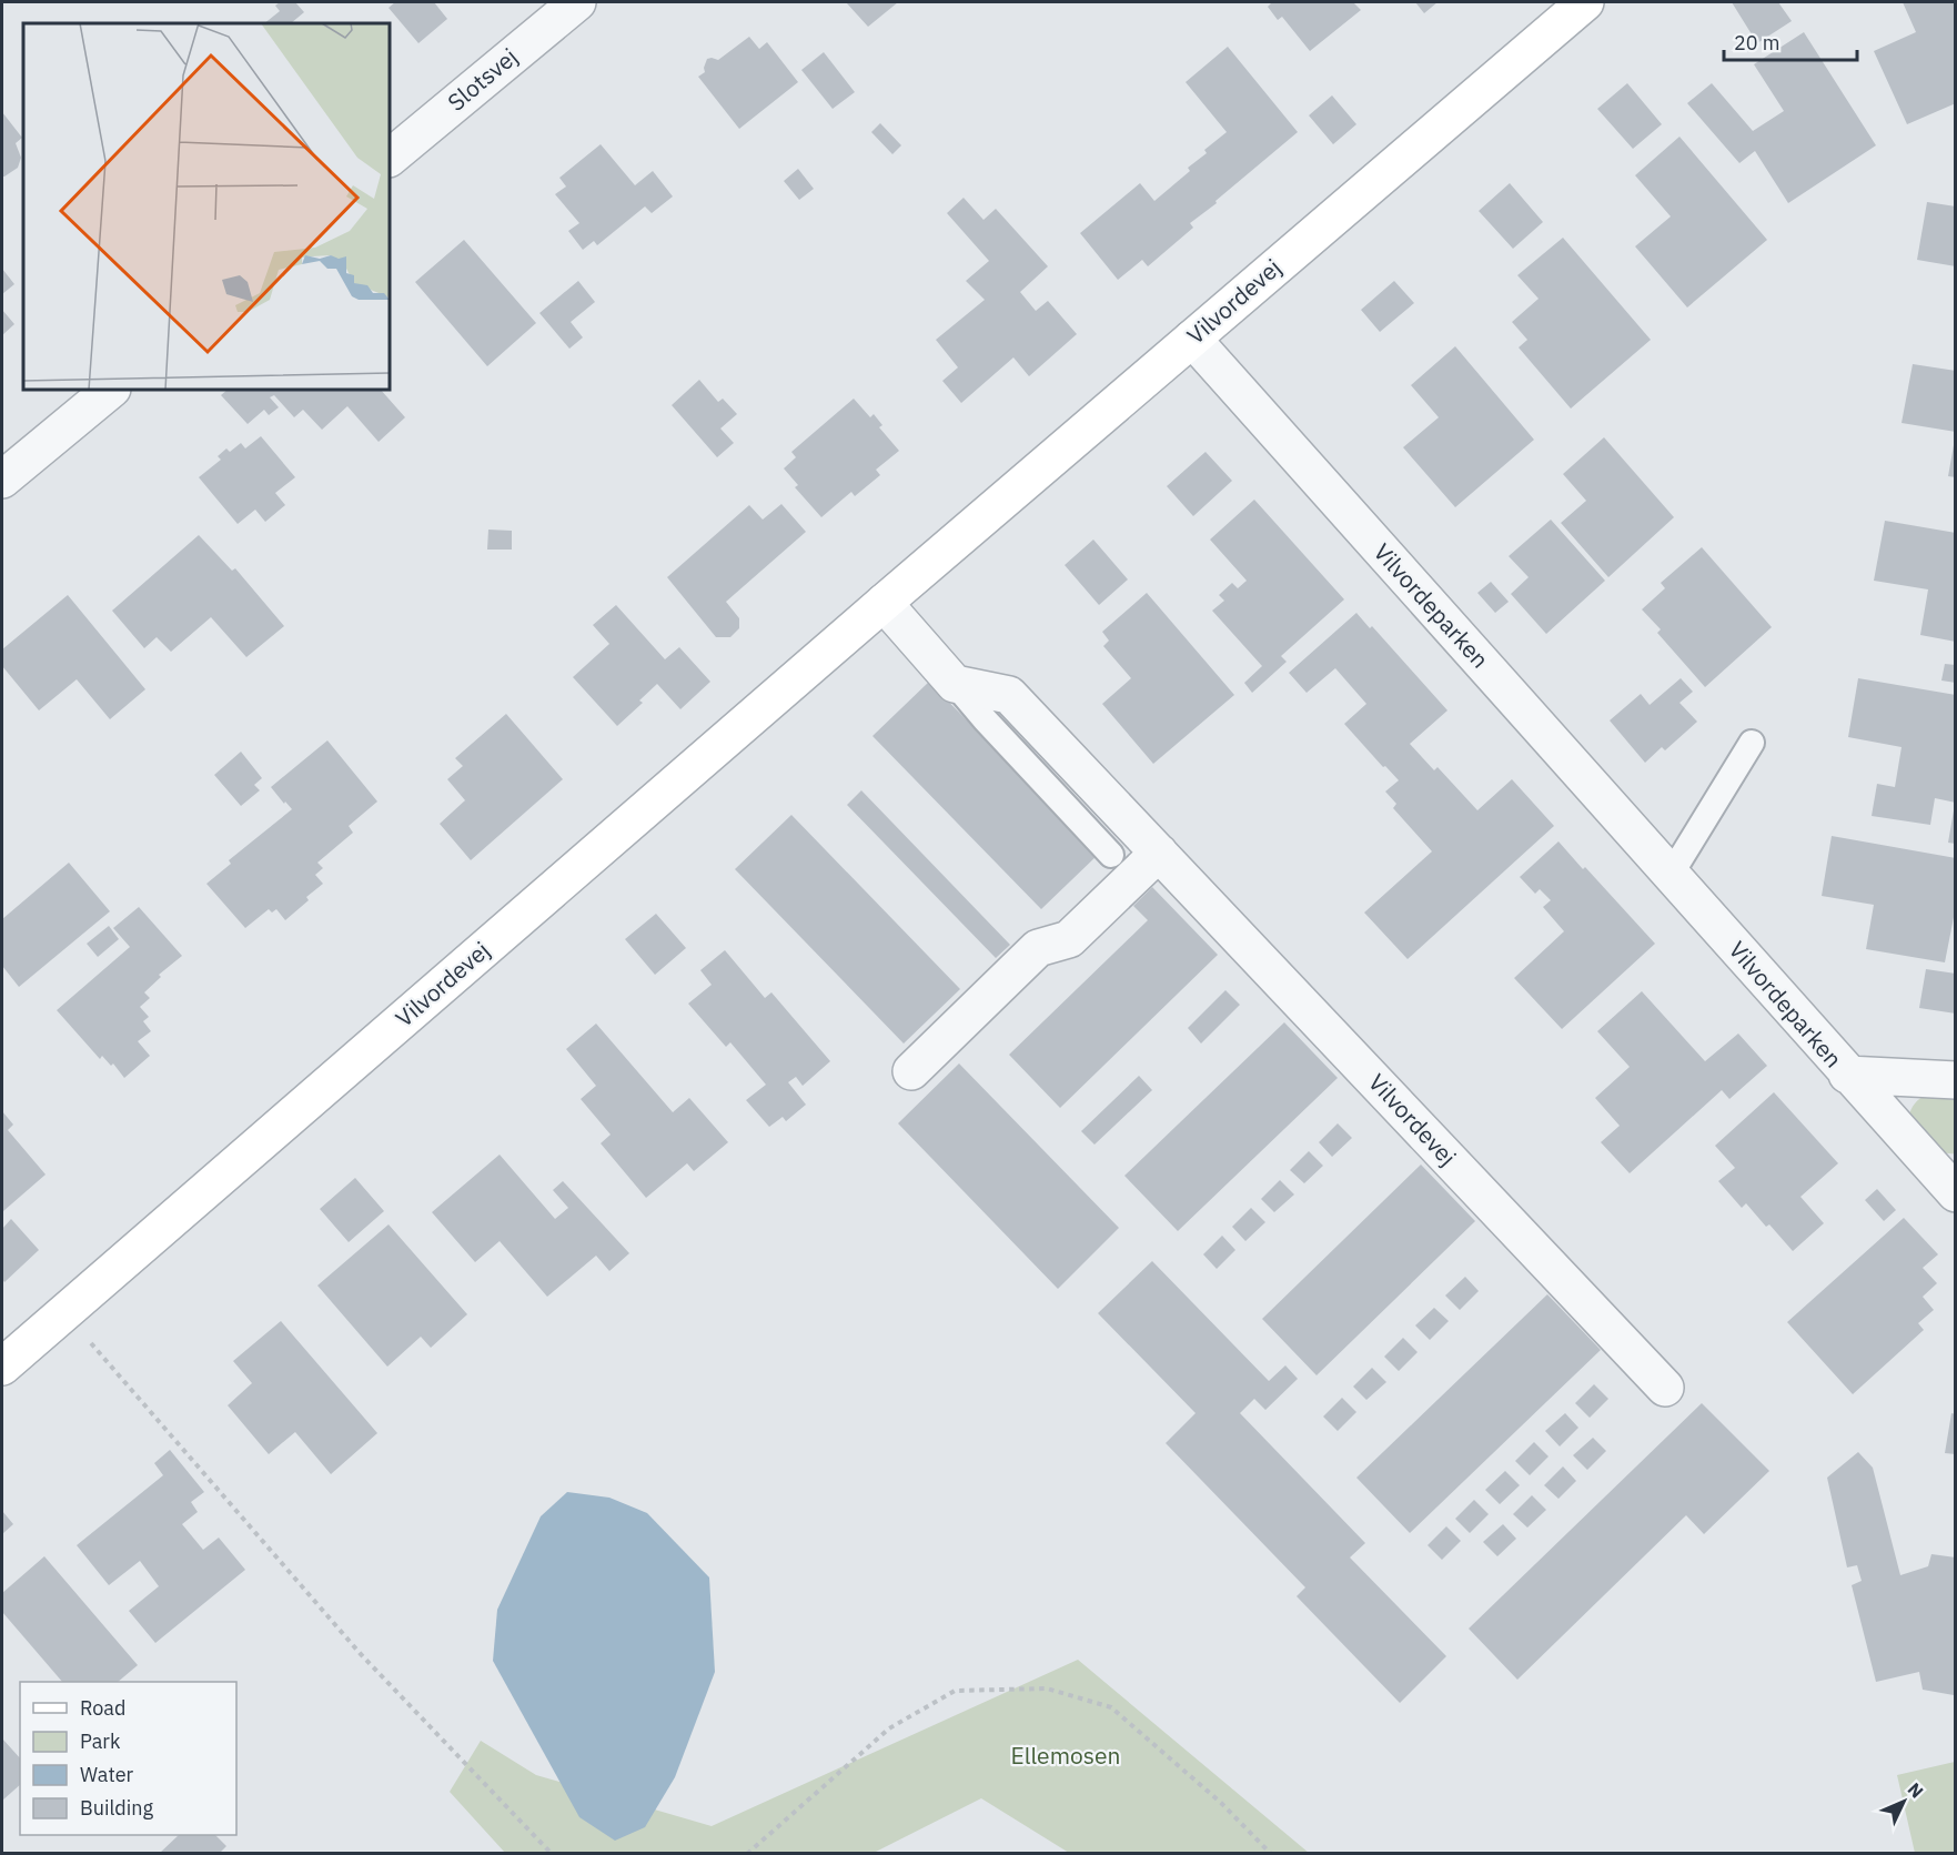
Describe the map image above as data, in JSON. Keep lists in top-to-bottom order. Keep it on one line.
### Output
{"streets":{"street":["Slotsvej","Vilvordevej","Vilvordeparken"]},"crossings":[["Vilvordevej","Vilvordeparken"]],"parks":["Ellemosen"],"legend":["Road","Park","Water","Building"],"scale_bar":"20 m","north":"top right"}
